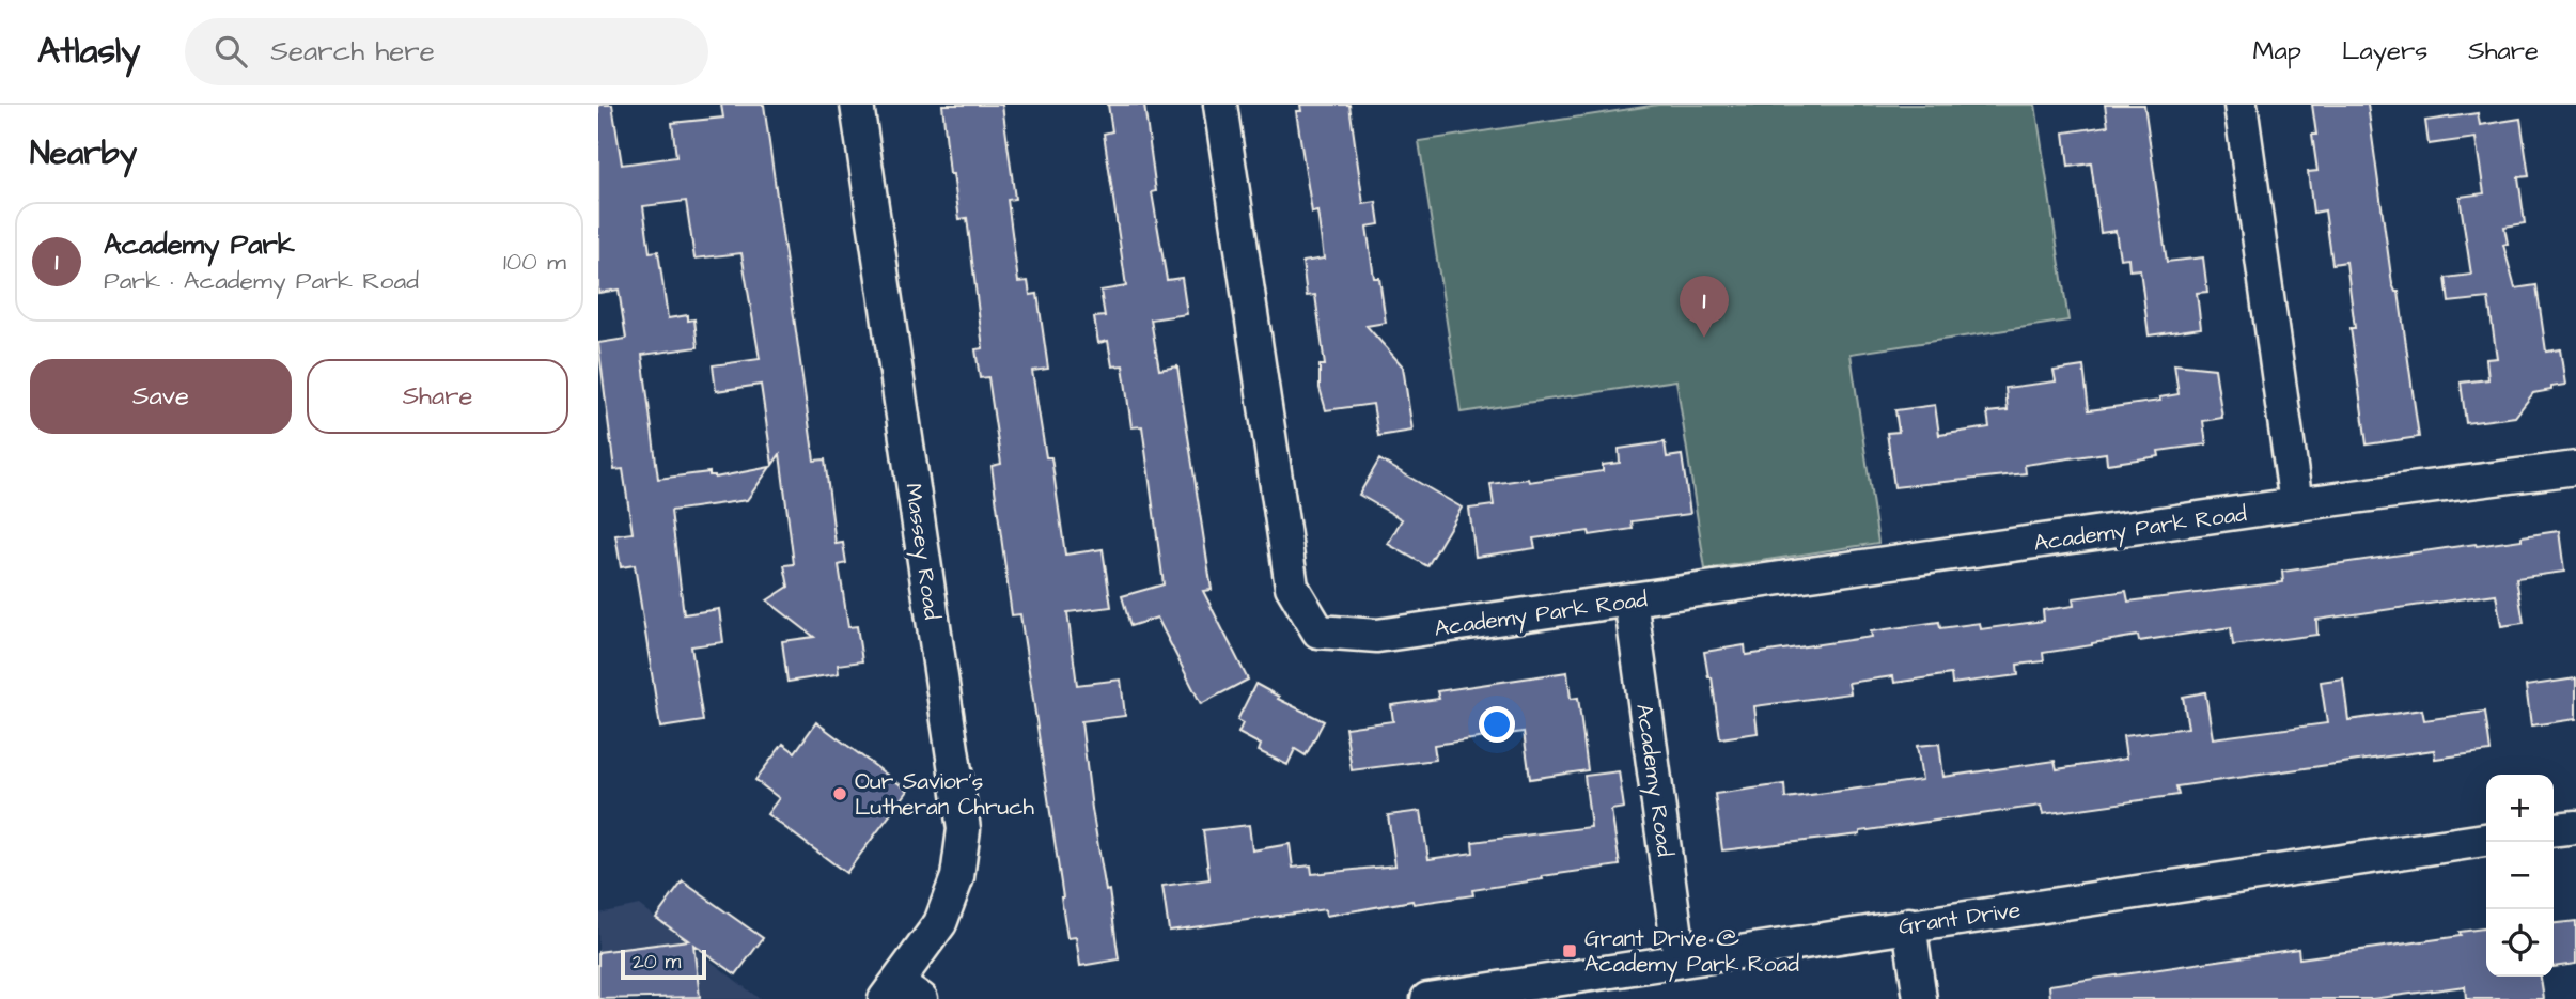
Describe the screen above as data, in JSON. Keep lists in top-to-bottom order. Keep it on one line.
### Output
{"streets":{"street":["Academy Park Road","Massey Road","Academy Road","Grant Drive"]},"crossings":[["Academy Park Road","Academy Road"],["Academy Road","Grant Drive"]],"places":{"other":["Our Savior's Lutheran Chruch"],"transit":["Grant Drive @ Academy Park Road"]},"scale_bar":"20 m","page":{"header":"Atlasly","search":"Search here","nav":["Map","Layers","Share"],"heading":"Nearby","list":[{"mark":"1","name":"Academy Park","note":"Park · Academy Park Road","value":"100 m"}],"pins":"1","buttons":["Save","Share"],"map_buttons":["+","−"],"scale":"20 m"}}
